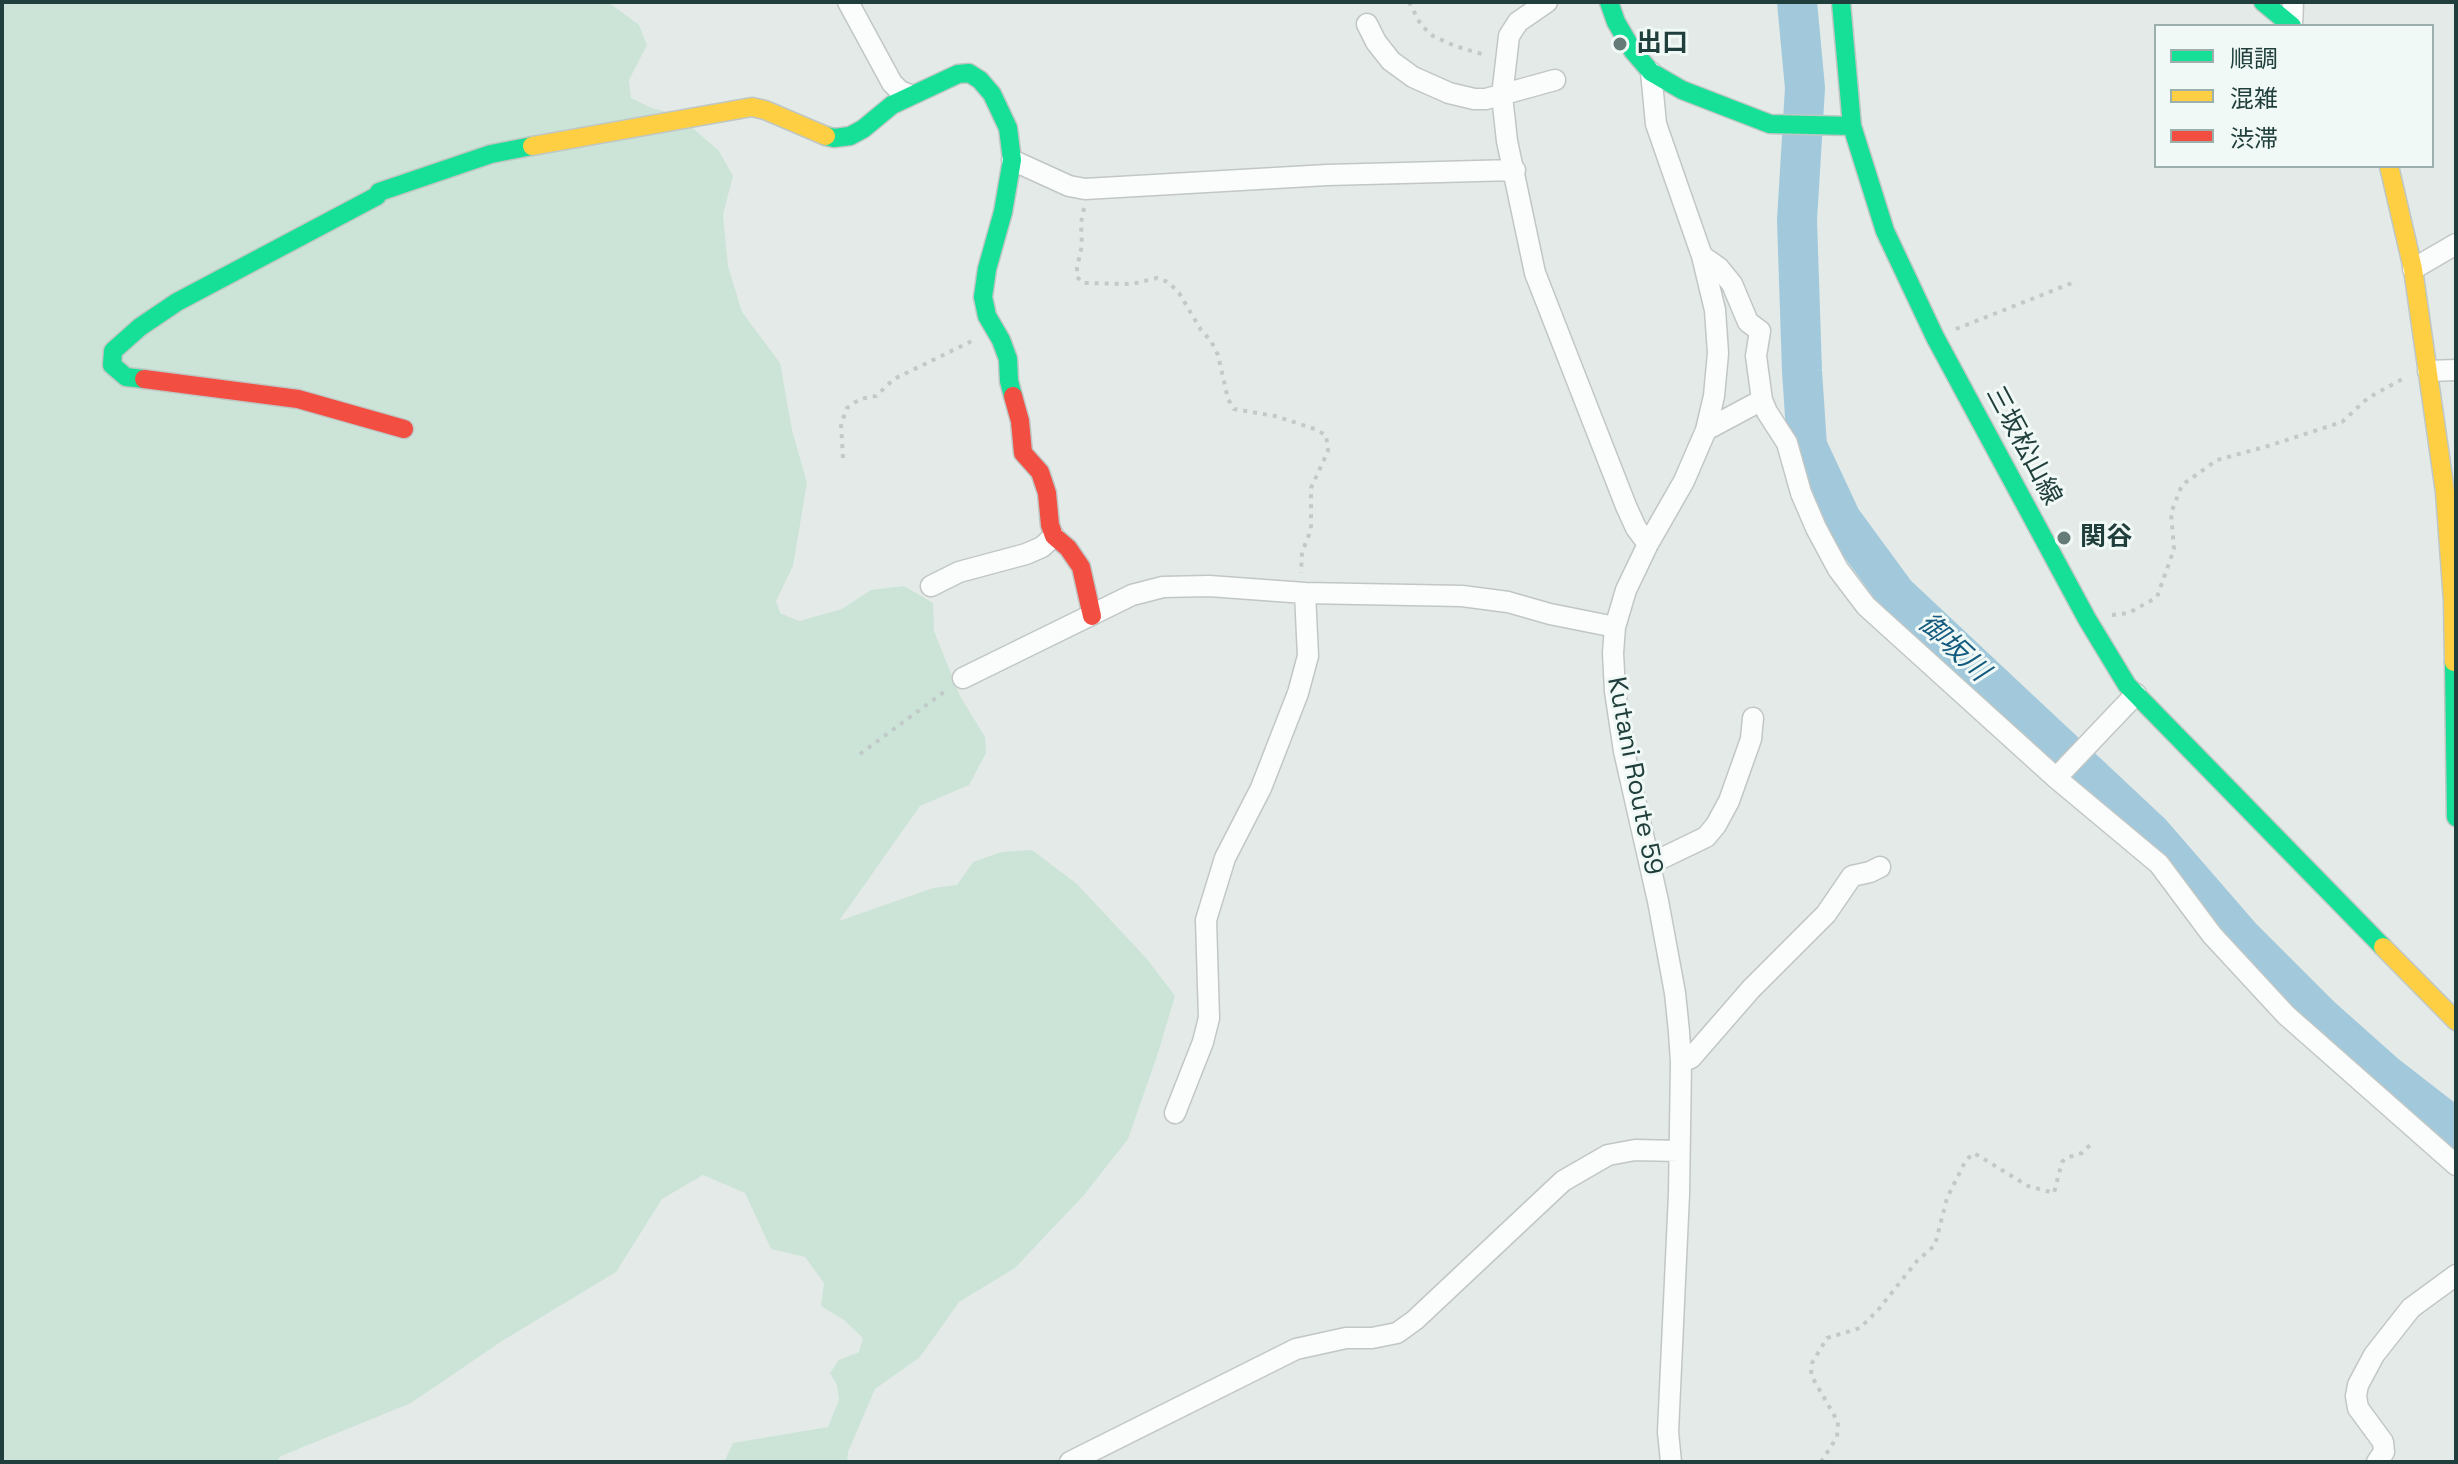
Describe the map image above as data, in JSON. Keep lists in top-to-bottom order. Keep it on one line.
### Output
{"streets":{"main road":["三坂松山線"],"street":["Kutani Route 59"]},"water":["御坂川"],"places":["出口","関谷"],"legend":["順調","混雑","渋滞"]}
